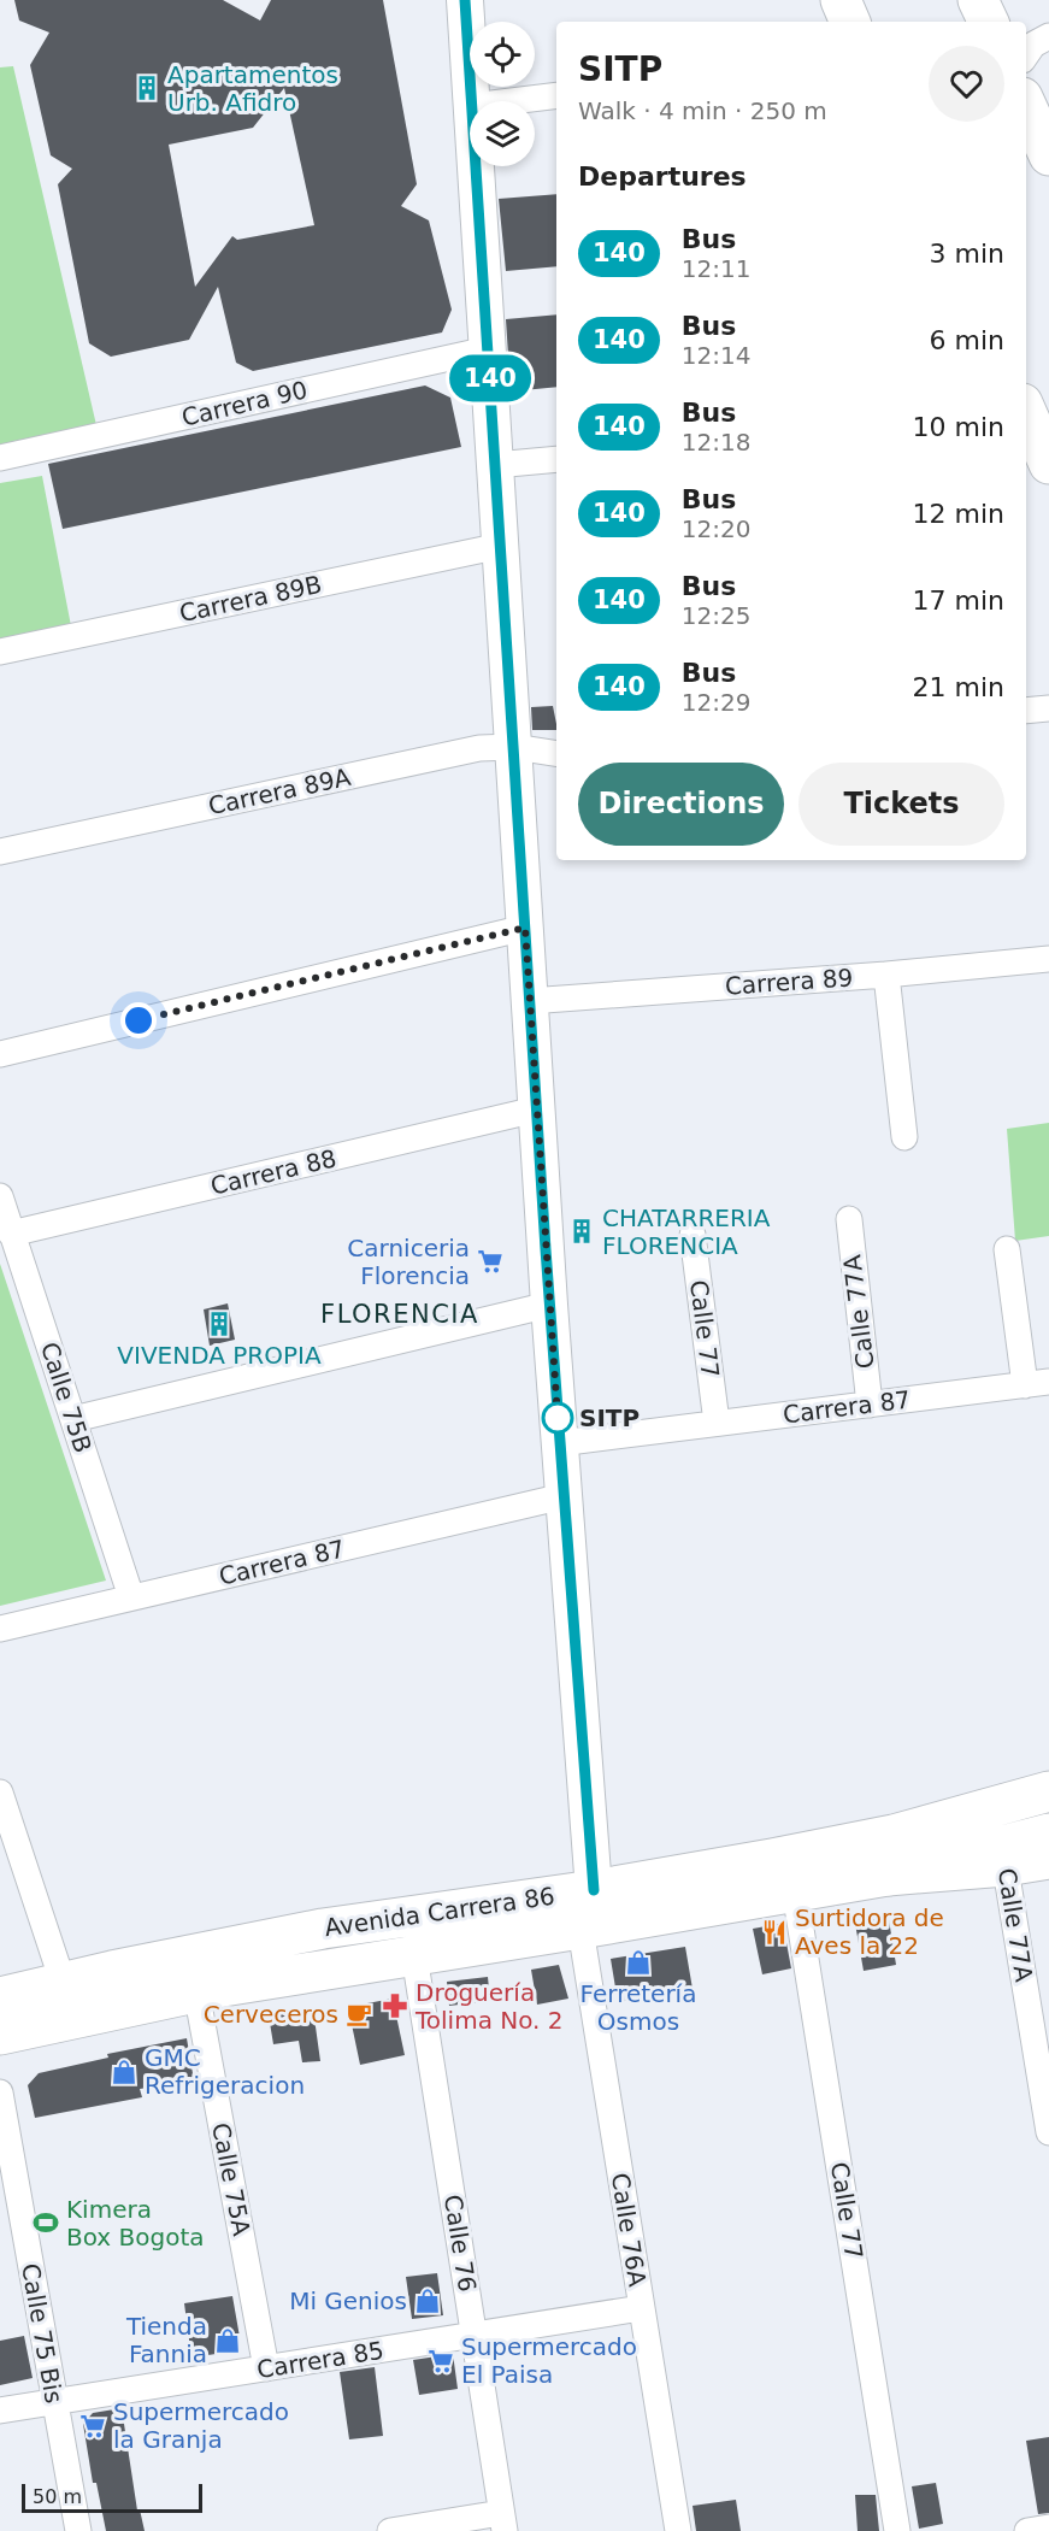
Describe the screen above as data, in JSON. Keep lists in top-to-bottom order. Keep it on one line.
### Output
{"streets":{"main road":["Avenida Carrera 86"],"street":["Carrera 90","Carrera 89B","Carrera 89A","Carrera 89","Carrera 88","Calle 77A","Calle 77","Calle 75B","Carrera 87","Calle 75A","Calle 76A","Calle 76","Calle 75 Bis","Carrera 85"]},"crossings":[["Carrera 88","Calle 75B"],["Calle 77A","Carrera 87"],["Calle 77A","Avenida Carrera 86"],["Calle 77","Carrera 87"],["Calle 77","Avenida Carrera 86"],["Calle 75B","Carrera 87"],["Avenida Carrera 86","Calle 75A"],["Avenida Carrera 86","Calle 76A"],["Avenida Carrera 86","Calle 76"],["Calle 75A","Carrera 85"],["Calle 76A","Carrera 85"],["Calle 76","Carrera 85"],["Calle 75 Bis","Carrera 85"]],"districts":["FLORENCIA"],"places":{"building":["Apartamentos Urb. Afidro","CHATARRERIA FLORENCIA","VIVENDA PROPIA"],"supermarket":["Carniceria Florencia","Supermercado El Paisa","Supermercado la Granja"],"other":["SITP"],"restaurant":["Surtidora de Aves la 22"],"shop":["Ferretería Osmos","GMC Refrigeracion","Mi Genios","Tienda Fannia"],"pharmacy":["Droguería Tolima No. 2"],"cafe":["Cerveceros"],"sports":["Kimera Box Bogota"]},"lines":["bus line 140"],"scale_bar":"50 m","page":{"on_map":"140","heading":[["SITP","Walk · 4 min · 250 m"],"Departures"],"list":[{"mark":"140","name":"Bus","note":"12:11","value":"3 min"},{"mark":"140","name":"Bus","note":"12:14","value":"6 min"},{"mark":"140","name":"Bus","note":"12:18","value":"10 min"},{"mark":"140","name":"Bus","note":"12:20","value":"12 min"},{"mark":"140","name":"Bus","note":"12:25","value":"17 min"},{"mark":"140","name":"Bus","note":"12:29","value":"21 min"}],"buttons":["Directions","Tickets"],"scale":"50 m"}}
